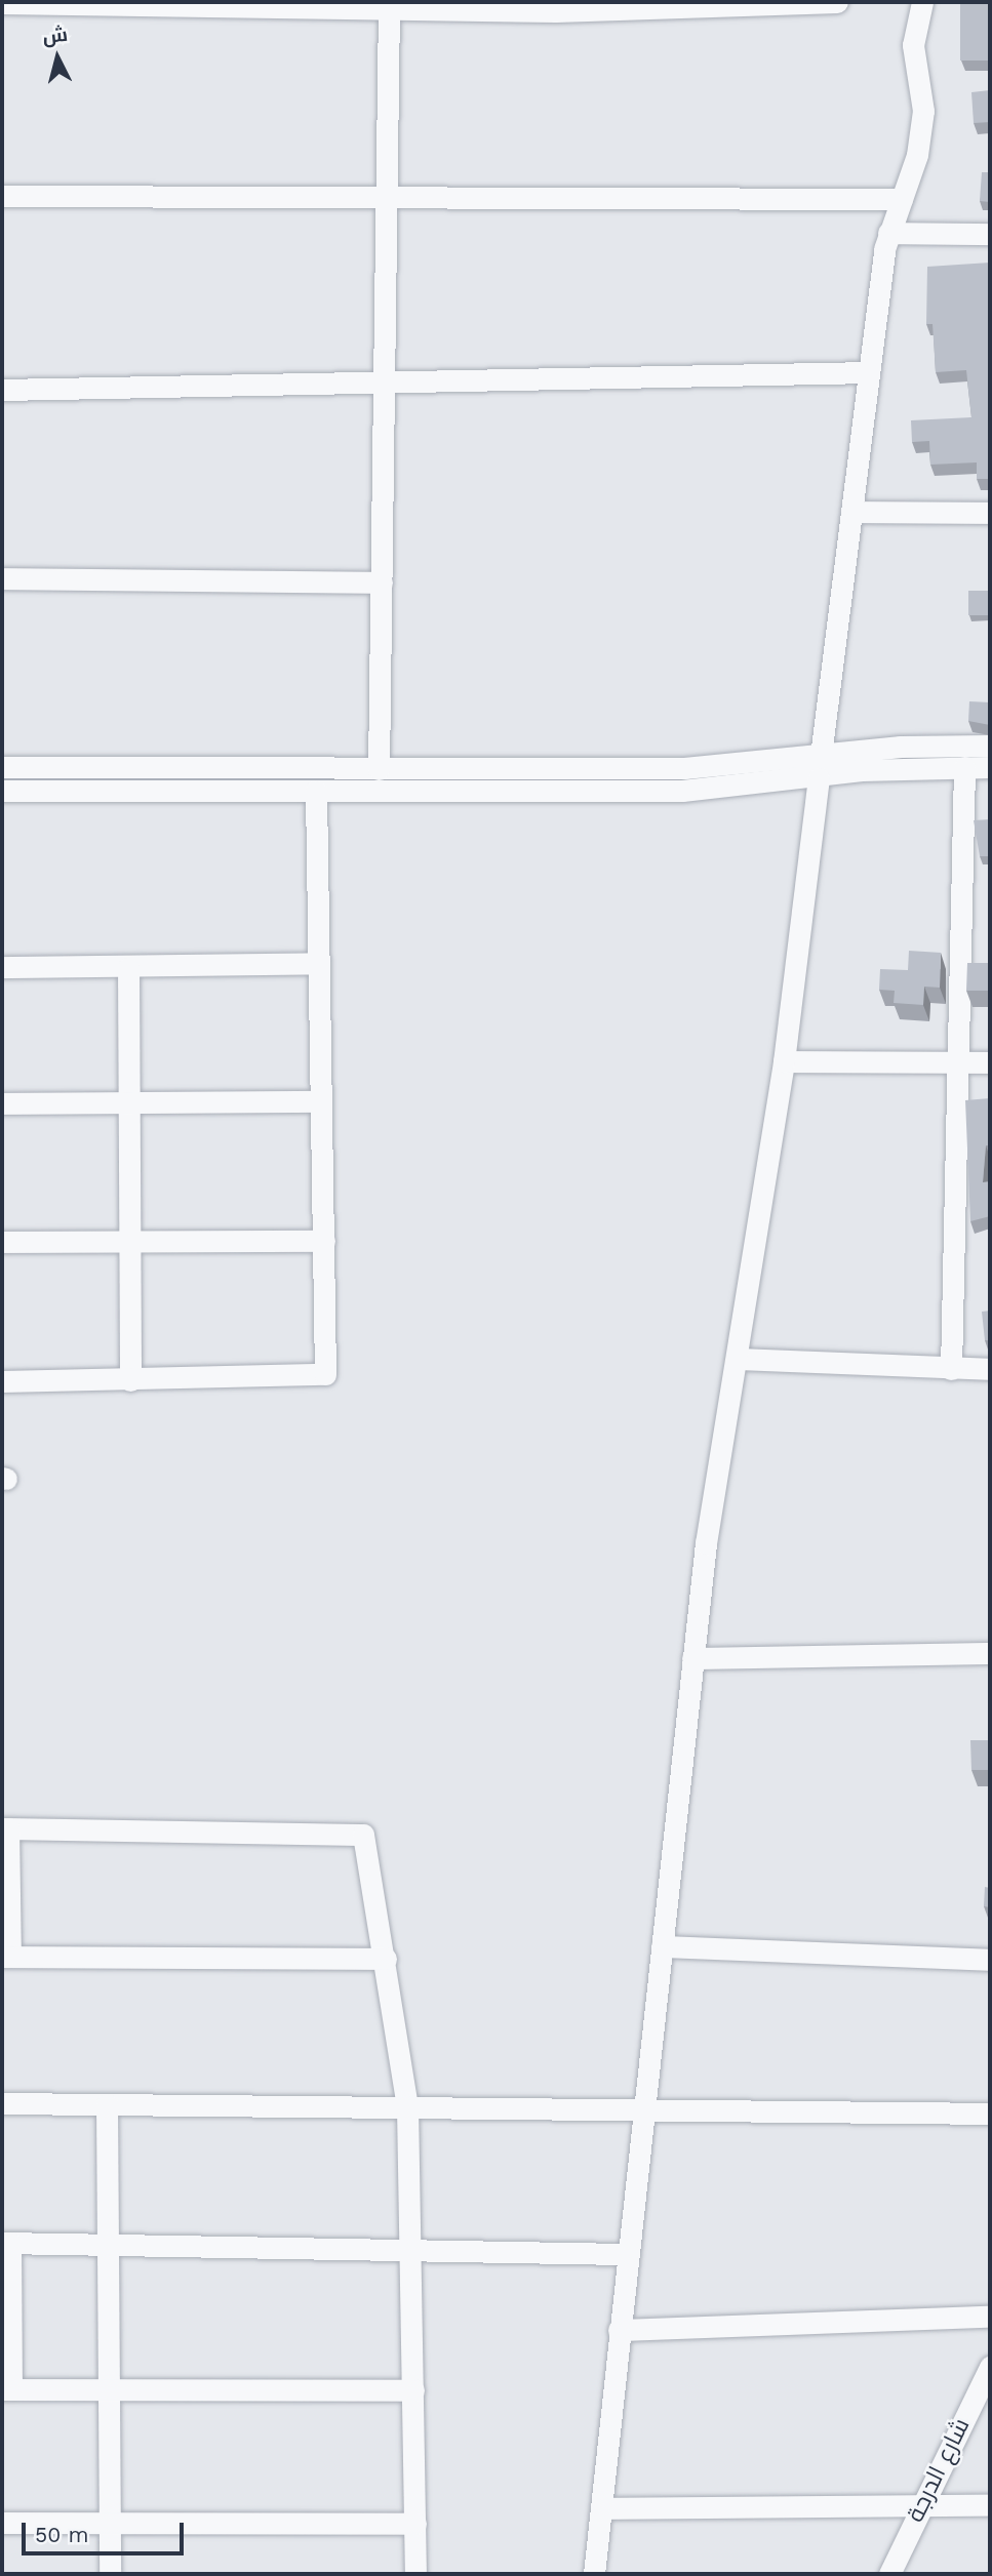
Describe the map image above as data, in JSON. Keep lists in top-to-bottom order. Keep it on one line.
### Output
{"streets":{"street":["شارع الدرجة"]},"scale_bar":"50 m","north":"top"}
